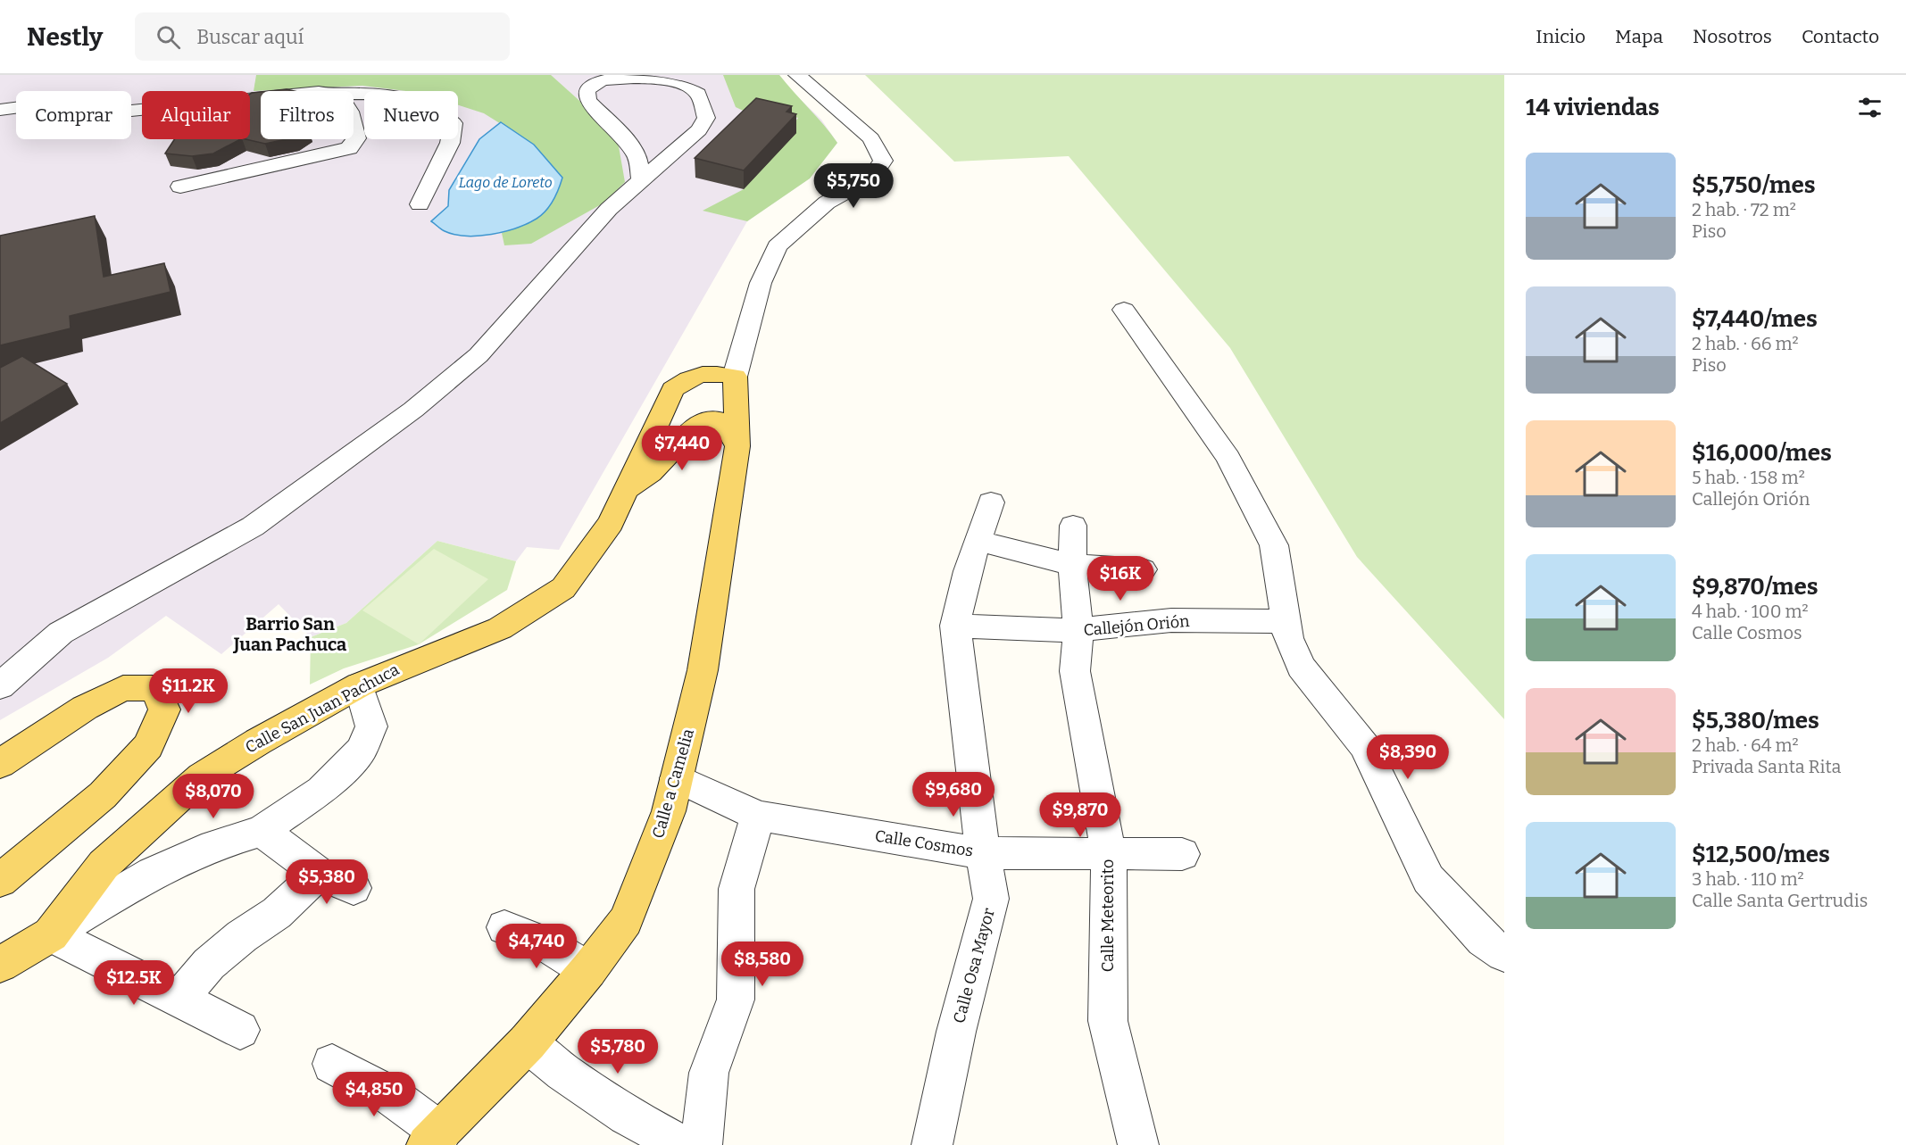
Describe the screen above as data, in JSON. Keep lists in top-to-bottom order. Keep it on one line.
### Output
{"streets":{"main road":["Calle San Juan Pachuca","Calle a Camelia"],"street":["Callejón Orión","Calle Cosmos","Calle Meteorito","Calle Osa Mayor"]},"crossings":[["Callejón Orión","Calle Meteorito"],["Callejón Orión","Calle Osa Mayor"],["Calle San Juan Pachuca","Calle a Camelia"],["Calle a Camelia","Calle Cosmos"],["Calle Cosmos","Calle Meteorito"],["Calle Cosmos","Calle Osa Mayor"]],"districts":["Barrio San Juan Pachuca"],"water":["Lago de Loreto"],"page":{"header":"Nestly","search":"Buscar aquí","nav":["Inicio","Mapa","Nosotros","Contacto"],"heading":"14 viviendas","chip":["Comprar","Alquilar","Filtros","Nuevo"],"list":[{"name":"$5,750/mes","note":"2 hab. · 72 m² · Piso"},{"name":"$7,440/mes","note":"2 hab. · 66 m² · Piso"},{"name":"$16,000/mes","note":"5 hab. · 158 m² · Callejón Orión"},{"name":"$9,870/mes","note":"4 hab. · 100 m² · Calle Cosmos"},{"name":"$5,380/mes","note":"2 hab. · 64 m² · Privada Santa Rita"},{"name":"$12,500/mes","note":"3 hab. · 110 m² · Calle Santa Gertrudis"}],"price":["$5,750","$7,440","$16K","$11.2K","$8,390","$9,680","$8,070","$9,870","$5,380","$4,740","$8,580","$12.5K","$5,780","$4,850"]}}
